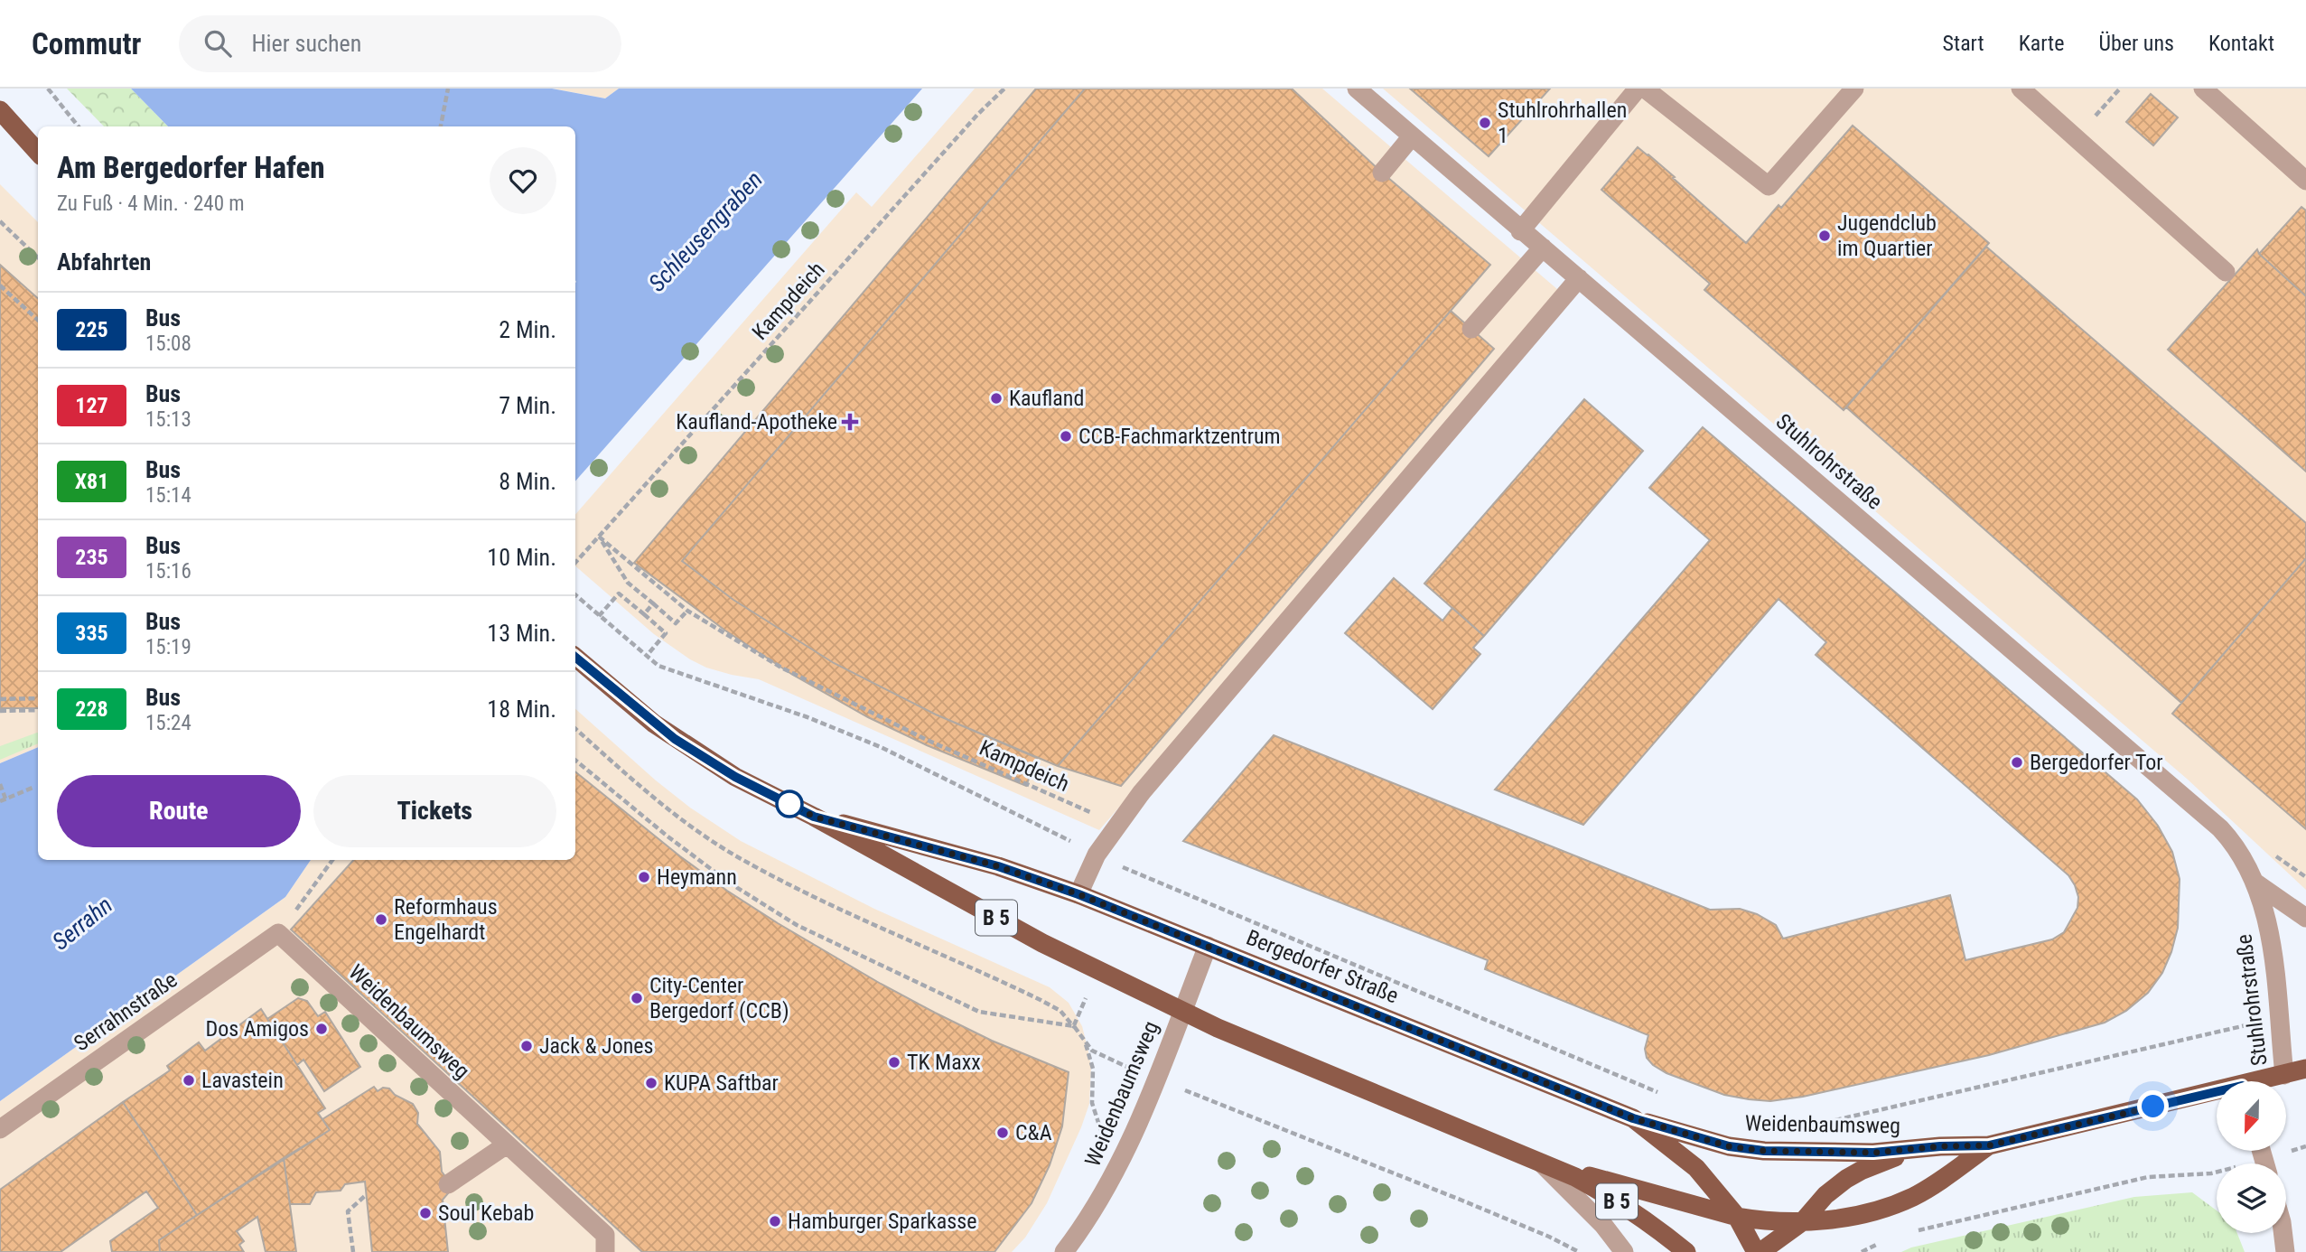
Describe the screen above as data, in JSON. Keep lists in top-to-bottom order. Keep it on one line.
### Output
{"streets":{"main road":["B 5","Bergedorfer Straße","Weidenbaumsweg"],"street":["Stuhlrohrstraße","Serrahnstraße"],"path":["Kampdeich"]},"crossings":[["Stuhlrohrstraße","Weidenbaumsweg"],["Bergedorfer Straße","Weidenbaumsweg"],["Serrahnstraße","Weidenbaumsweg"]],"water":["Schleusengraben","Serrahn"],"places":{"other":["Stuhlrohrhallen 1","Jugendclub im Quartier","Kaufland","CCB-Fachmarktzentrum","Bergedorfer Tor","Heymann","Reformhaus Engelhardt","City-Center Bergedorf (CCB)","Dos Amigos","Jack & Jones","TK Maxx","Lavastein","KUPA Saftbar","C&A","Soul Kebab","Hamburger Sparkasse"],"health":["Kaufland-Apotheke"]},"lines":["bus line 225"],"north":"bottom","page":{"header":"Commutr","search":"Hier suchen","nav":["Start","Karte","Über uns","Kontakt"],"heading":[["Am Bergedorfer Hafen","Zu Fuß · 4 Min. · 240 m"],"Abfahrten"],"list":[{"mark":"225","name":"Bus","note":"15:08","value":"2 Min."},{"mark":"127","name":"Bus","note":"15:13","value":"7 Min."},{"mark":"X81","name":"Bus","note":"15:14","value":"8 Min."},{"mark":"235","name":"Bus","note":"15:16","value":"10 Min."},{"mark":"335","name":"Bus","note":"15:19","value":"13 Min."},{"mark":"228","name":"Bus","note":"15:24","value":"18 Min."}],"buttons":["Route","Tickets"]}}
